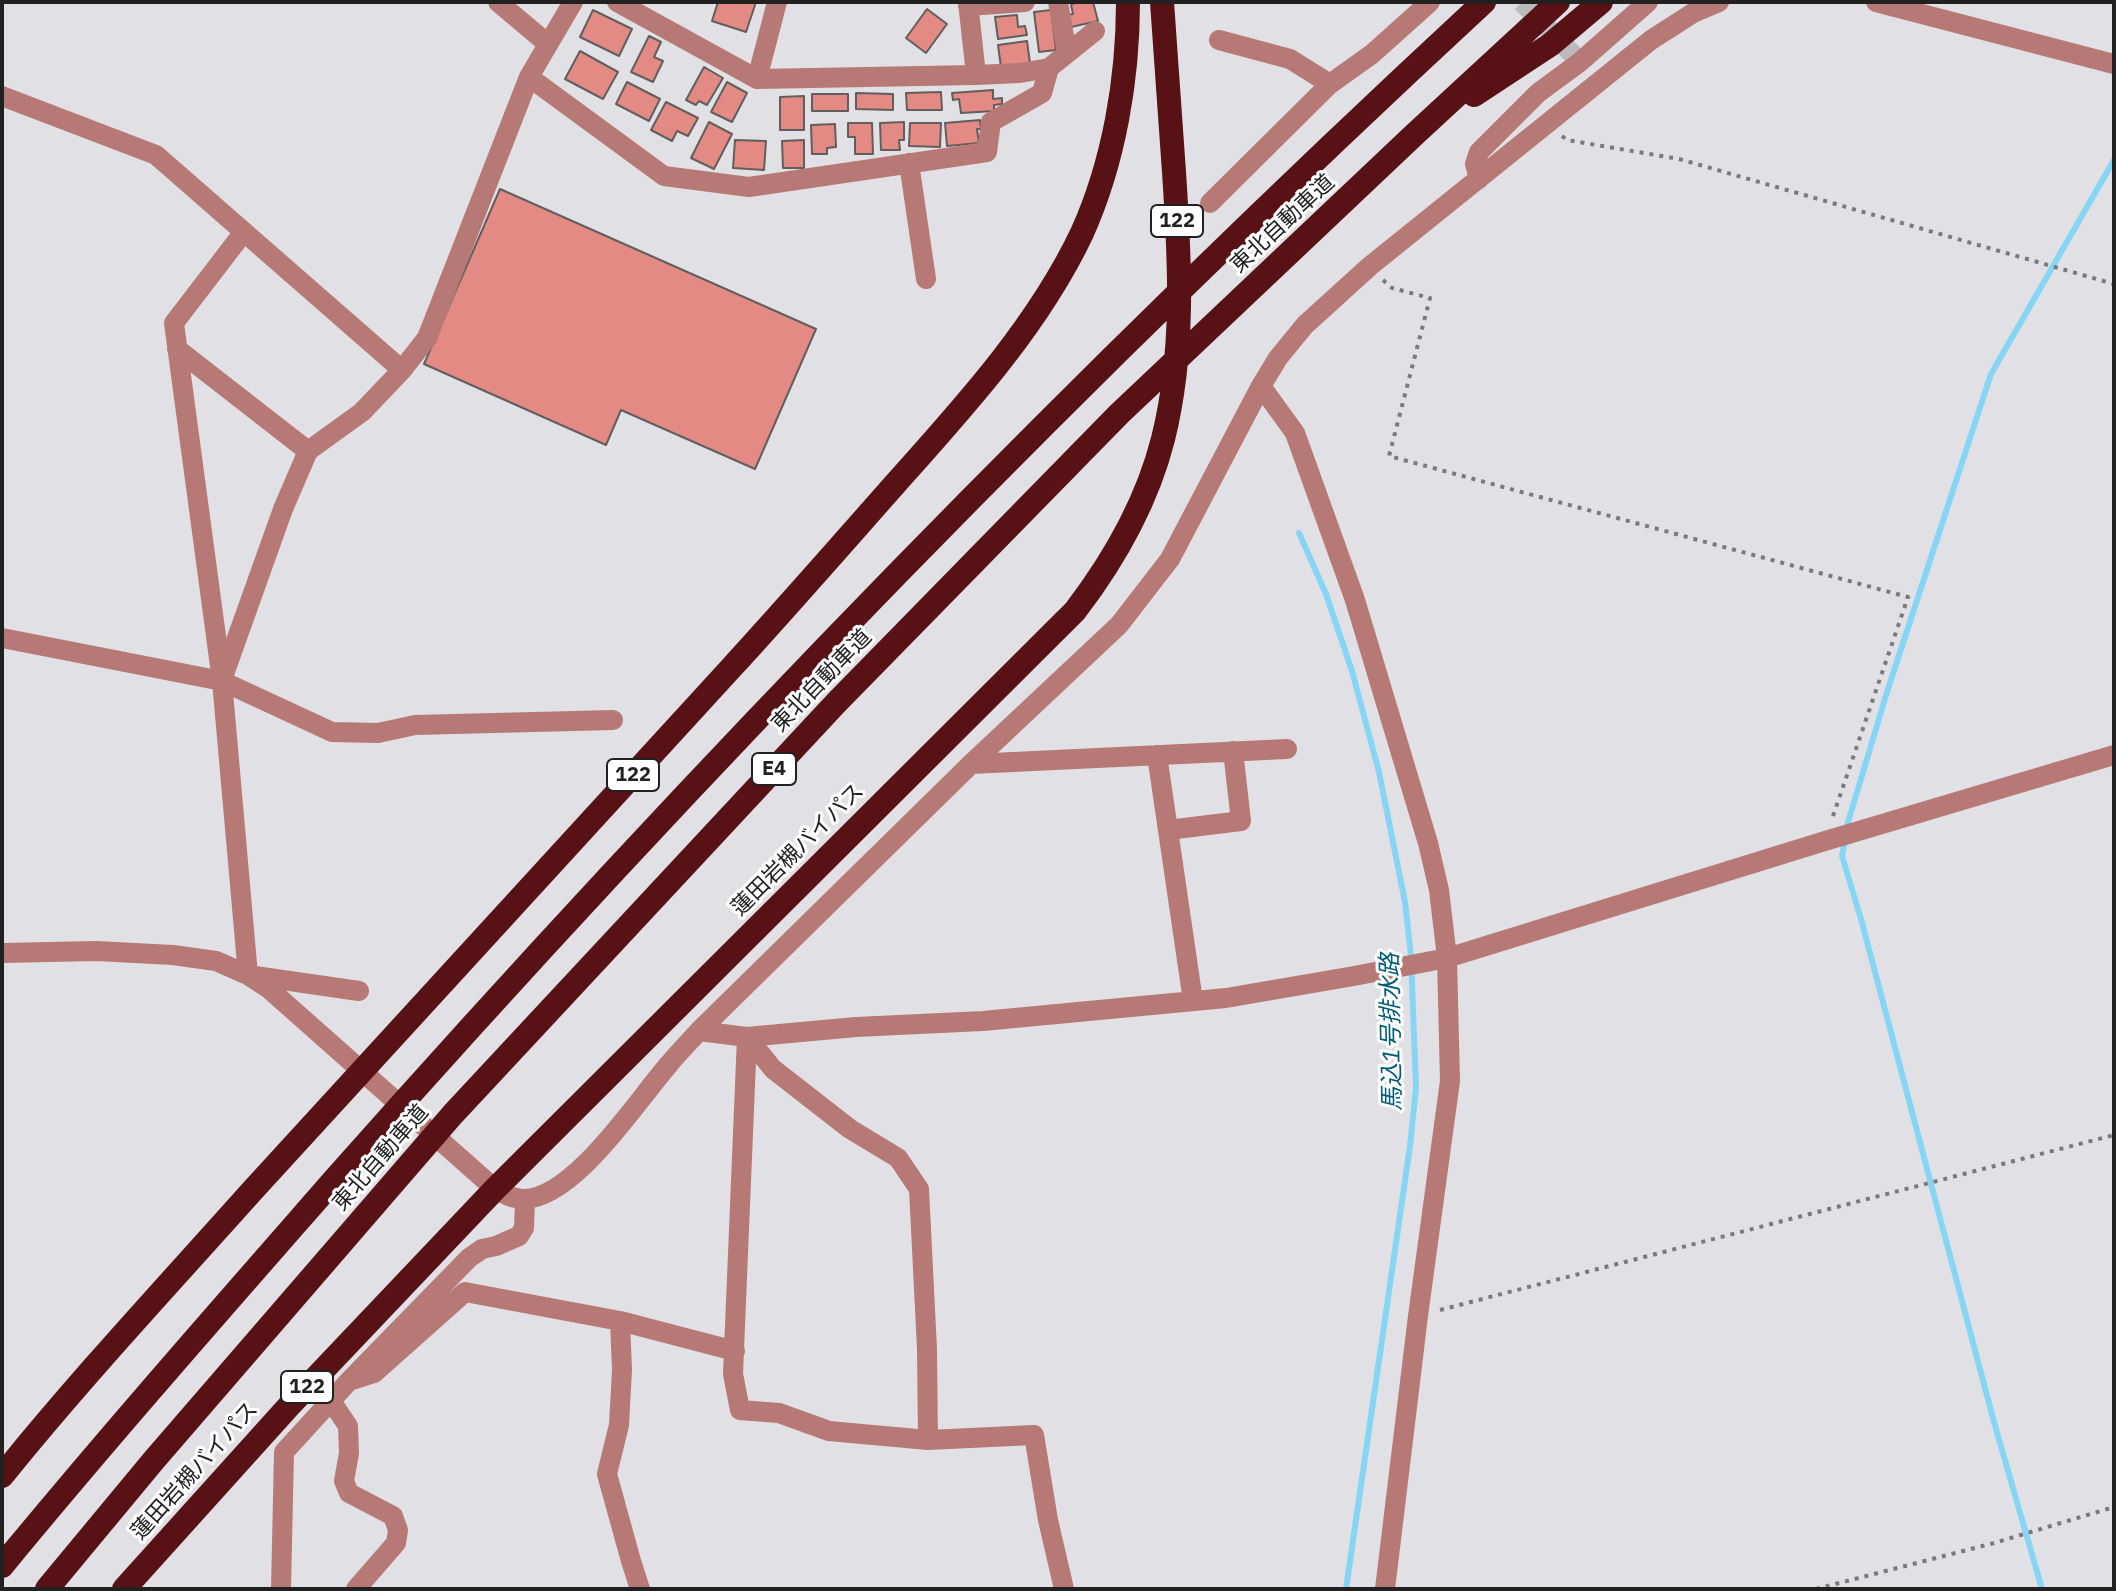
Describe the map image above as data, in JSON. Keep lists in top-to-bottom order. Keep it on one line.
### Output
{"streets":{"highway":["122","東北自動車道","E4","蓮田岩槻バイパス"]},"water":["馬込1号排水路"]}
